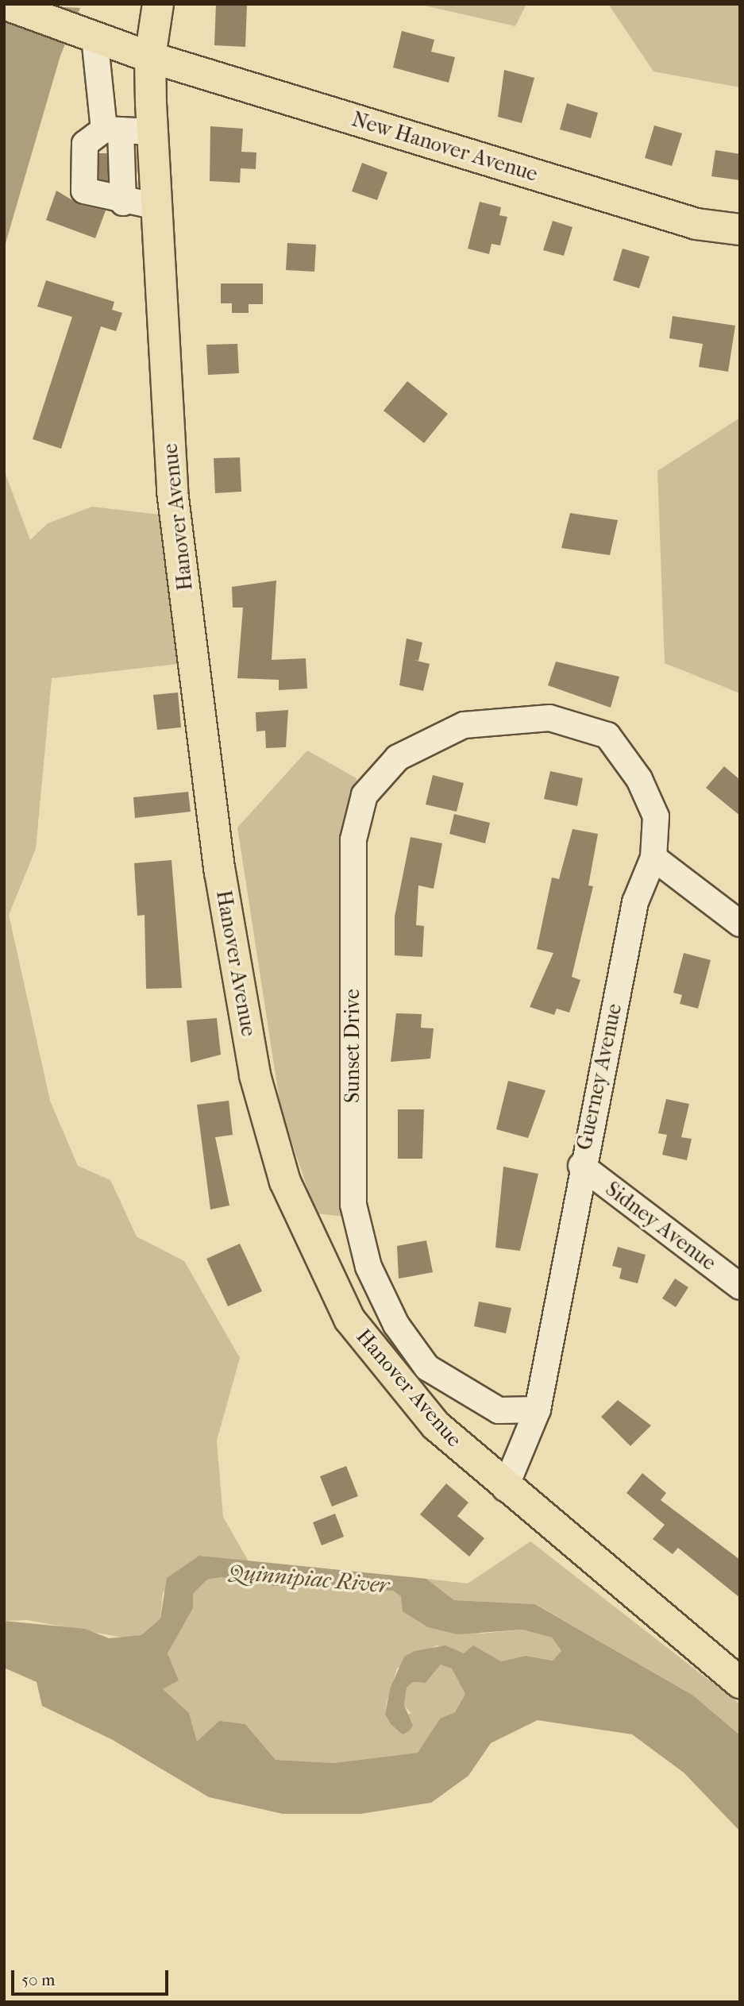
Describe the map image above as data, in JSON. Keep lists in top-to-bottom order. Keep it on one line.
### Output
{"streets":{"main road":["New Hanover Avenue","Hanover Avenue"],"street":["Sunset Drive","Guerney Avenue","Sidney Avenue"]},"crossings":[["New Hanover Avenue","Hanover Avenue"],["Hanover Avenue","Guerney Avenue"],["Sunset Drive","Guerney Avenue"],["Guerney Avenue","Sidney Avenue"]],"water":["Quinnipiac River"],"scale_bar":"50 m"}
